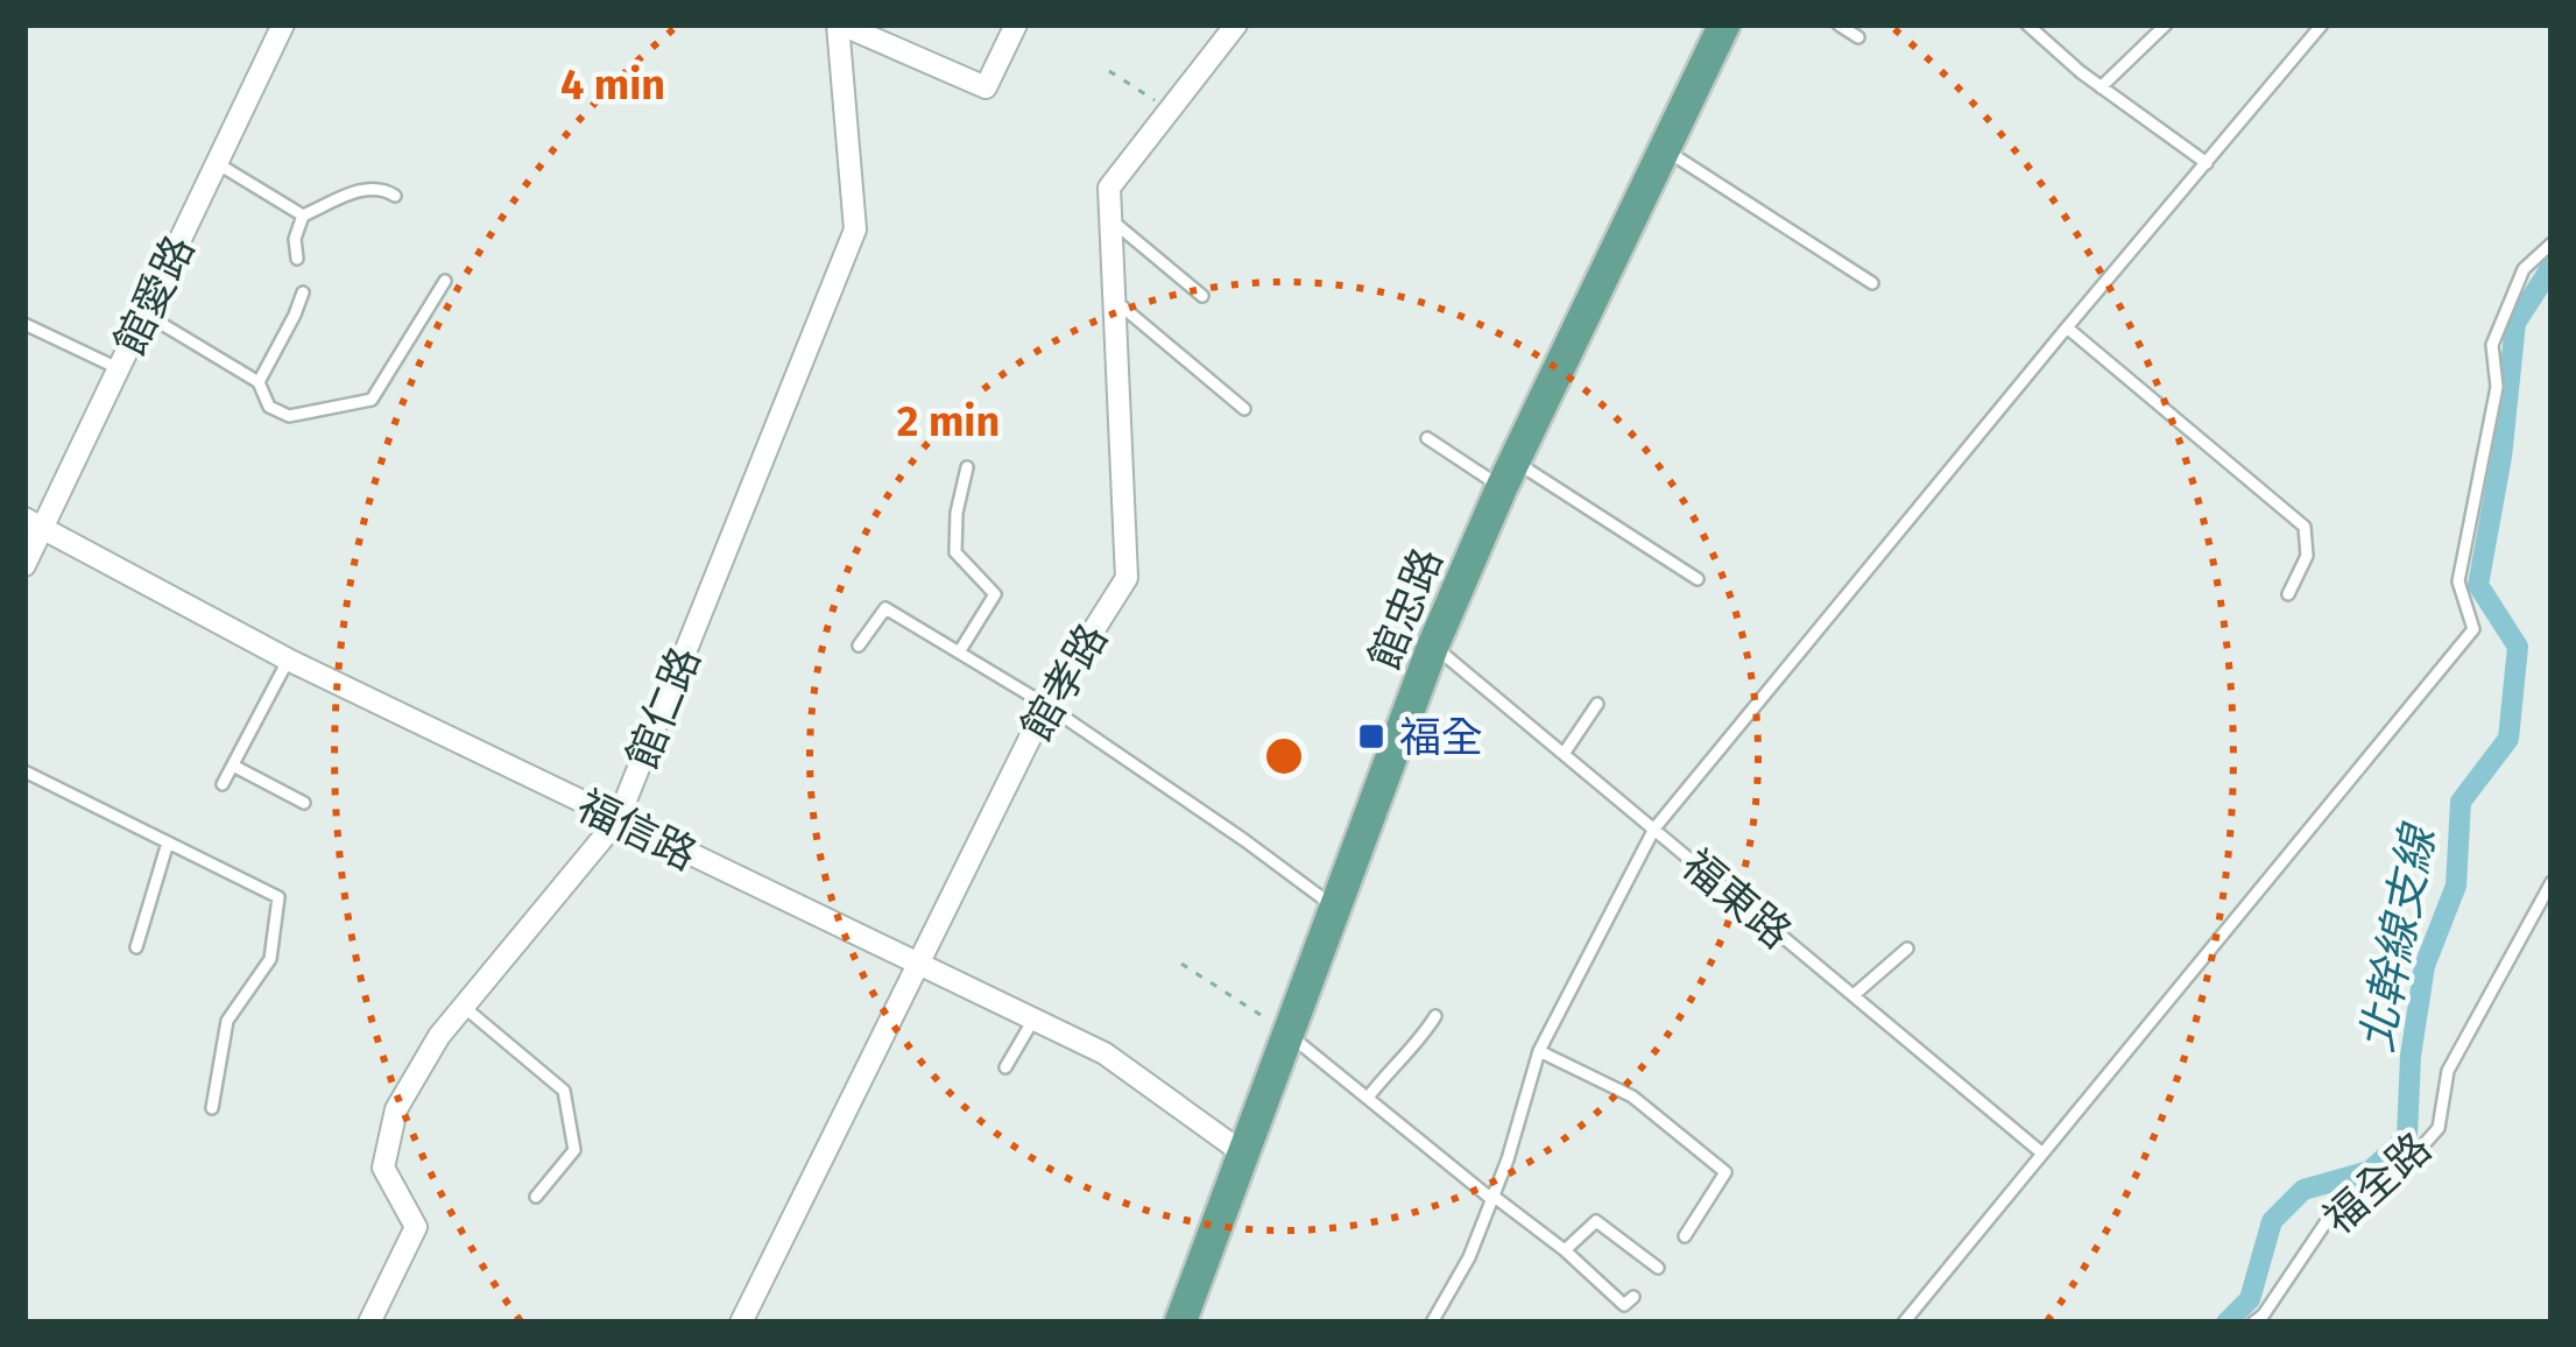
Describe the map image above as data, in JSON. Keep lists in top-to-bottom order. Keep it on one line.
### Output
{"streets":{"main road":["館忠路"],"street":["館愛路","館孝路","館仁路","福信路"],"lane":["福東路","福全路"]},"crossings":[["館愛路","福信路"],["館忠路","福信路"],["館忠路","福東路"],["館孝路","福信路"],["館仁路","福信路"]],"water":["北幹線支線"],"places":{"transit":["福全"]},"rings":["4 min","2 min"]}
